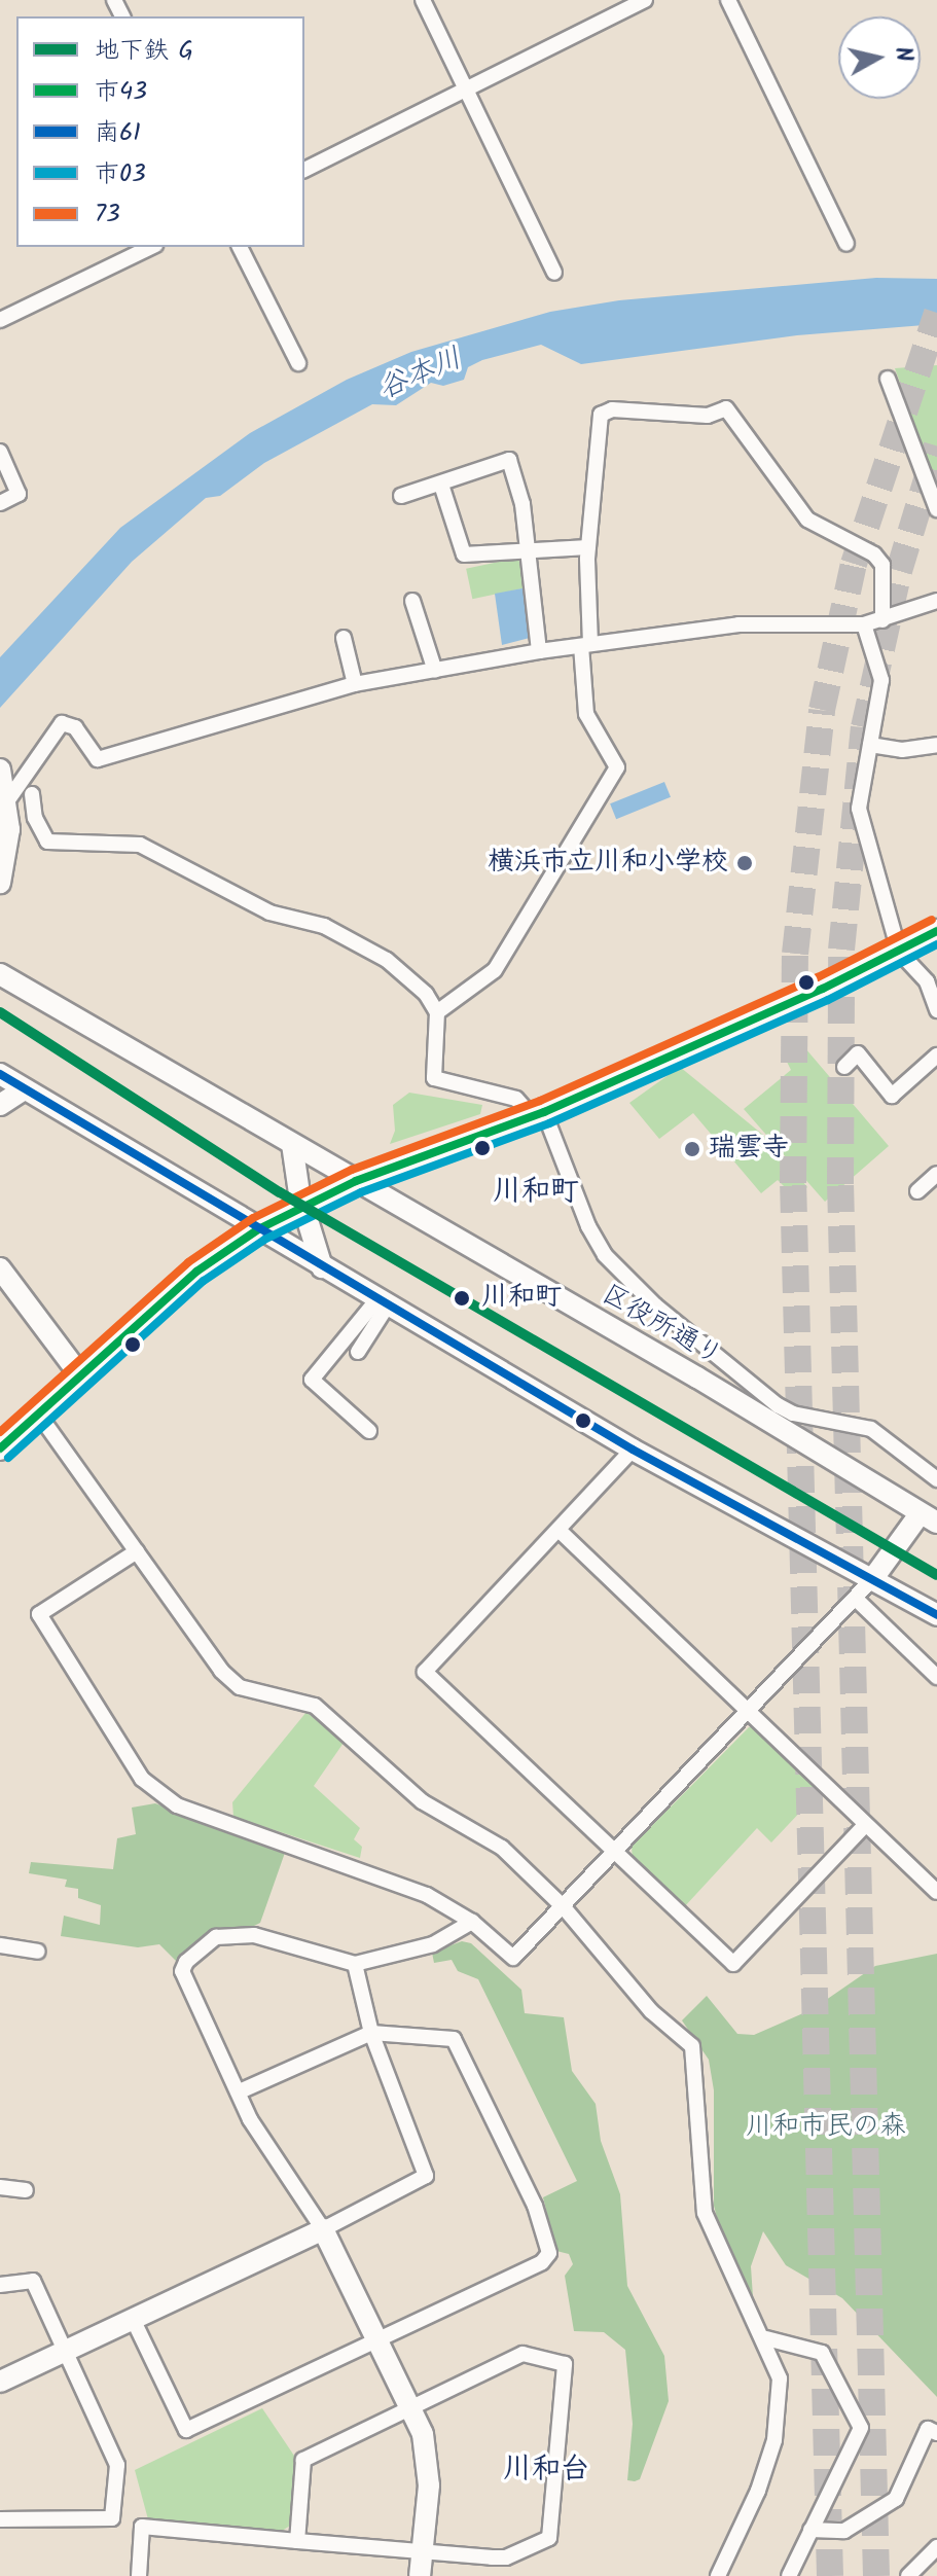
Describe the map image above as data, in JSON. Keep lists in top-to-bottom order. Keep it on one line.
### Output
{"streets":{"street":["区役所通り"]},"districts":["川和町","川和台"],"water":["谷本川"],"parks":["川和市民の森"],"places":["横浜市立川和小学校","瑞雲寺","川和町"],"lines":["transit line 73","transit line 市43","transit line 市03","metro line G","transit line 南61"],"legend":["地下鉄 G","市43","南61","市03","73"],"north":"right"}
